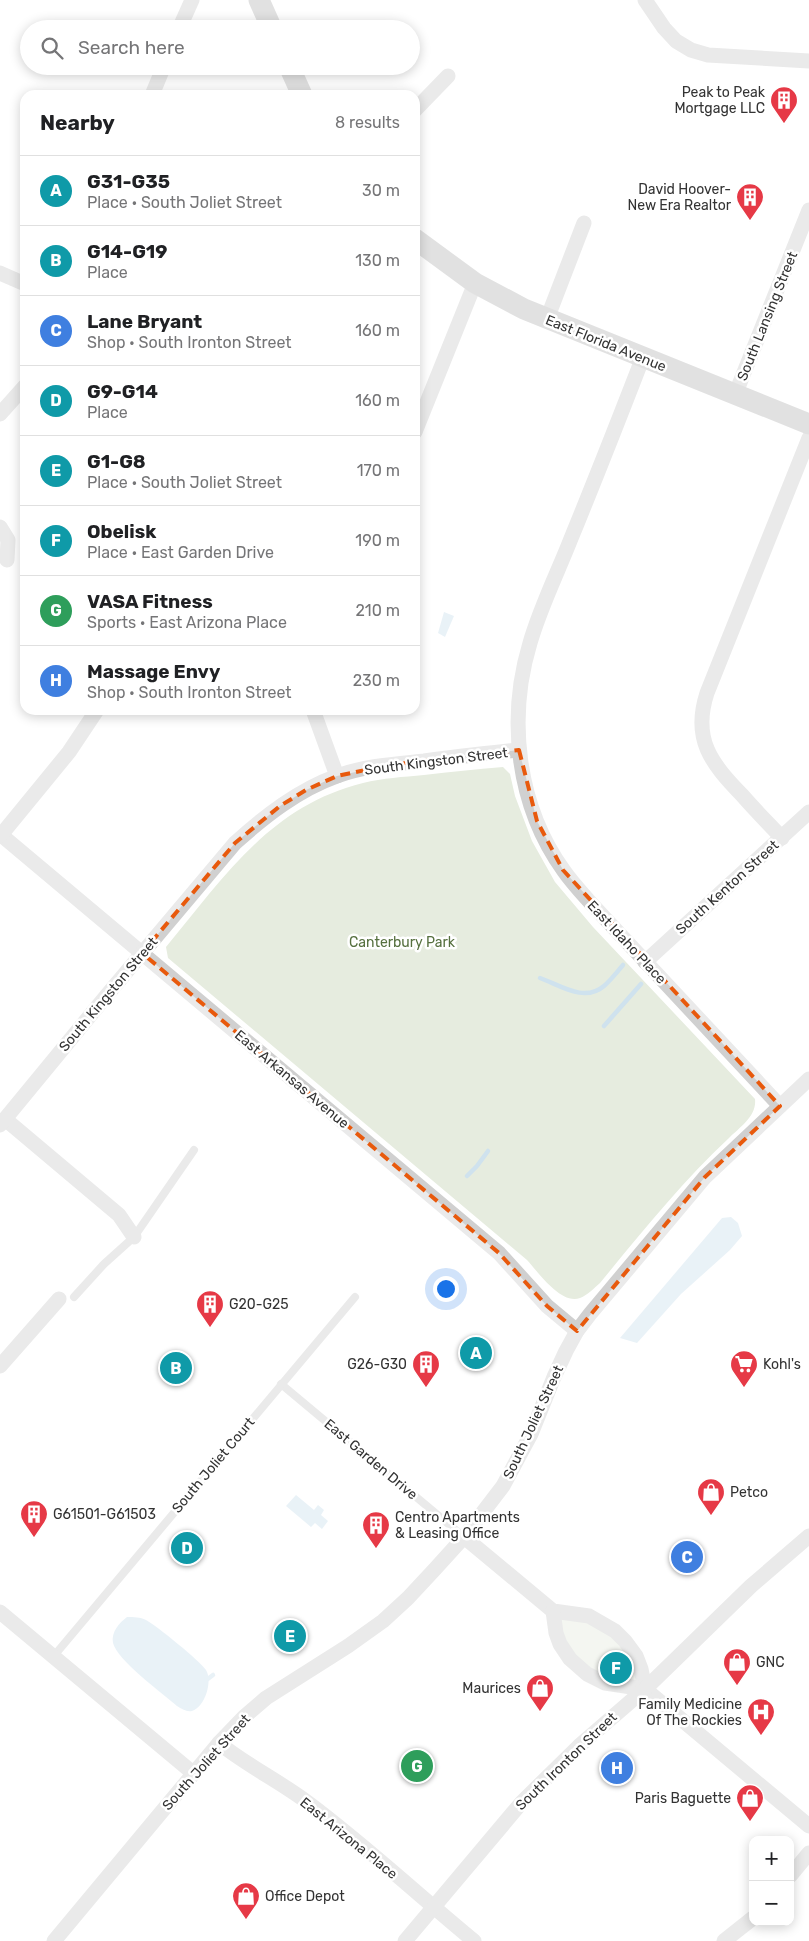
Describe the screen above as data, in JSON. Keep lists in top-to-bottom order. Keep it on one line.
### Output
{"streets":{"street":["South Lansing Street","East Florida Avenue","South Kingston Street","South Kenton Street","East Idaho Place","East Arkansas Avenue","South Joliet Street","East Garden Drive","South Ironton Street","East Arizona Place"],"lane":["South Joliet Court"]},"crossings":[["South Lansing Street","East Florida Avenue"],["East Florida Avenue","South Kingston Street"],["South Kingston Street","East Idaho Place"],["South Kingston Street","East Arkansas Avenue"],["South Kenton Street","East Idaho Place"],["East Idaho Place","South Joliet Street"],["East Arkansas Avenue","South Joliet Street"],["South Joliet Street","East Garden Drive"],["South Joliet Street","East Arizona Place"],["East Garden Drive","South Joliet Court"],["South Ironton Street","East Arizona Place"]],"parks":["Canterbury Park"],"places":{"building":["Peak to Peak Mortgage LLC","David Hoover- New Era Realtor","G20-G25","G26-G30","G61501-G61503","Centro Apartments & Leasing Office"],"supermarket":["Kohl's"],"shop":["Petco","GNC","Maurices","Paris Baguette","Office Depot"],"hospital":["Family Medicine Of The Rockies"]},"page":{"search":"Search here","heading":["Nearby","8 results"],"list":[{"mark":"A","name":"G31-G35","note":"Place · South Joliet Street","value":"30 m"},{"mark":"B","name":"G14-G19","note":"Place","value":"130 m"},{"mark":"C","name":"Lane Bryant","note":"Shop · South Ironton Street","value":"160 m"},{"mark":"D","name":"G9-G14","note":"Place","value":"160 m"},{"mark":"E","name":"G1-G8","note":"Place · South Joliet Street","value":"170 m"},{"mark":"F","name":"Obelisk","note":"Place · East Garden Drive","value":"190 m"},{"mark":"G","name":"VASA Fitness","note":"Sports · East Arizona Place","value":"210 m"},{"mark":"H","name":"Massage Envy","note":"Shop · South Ironton Street","value":"230 m"}],"pins":["A","B","D","C","E","F","G","H"],"map_buttons":["+","−"]}}
